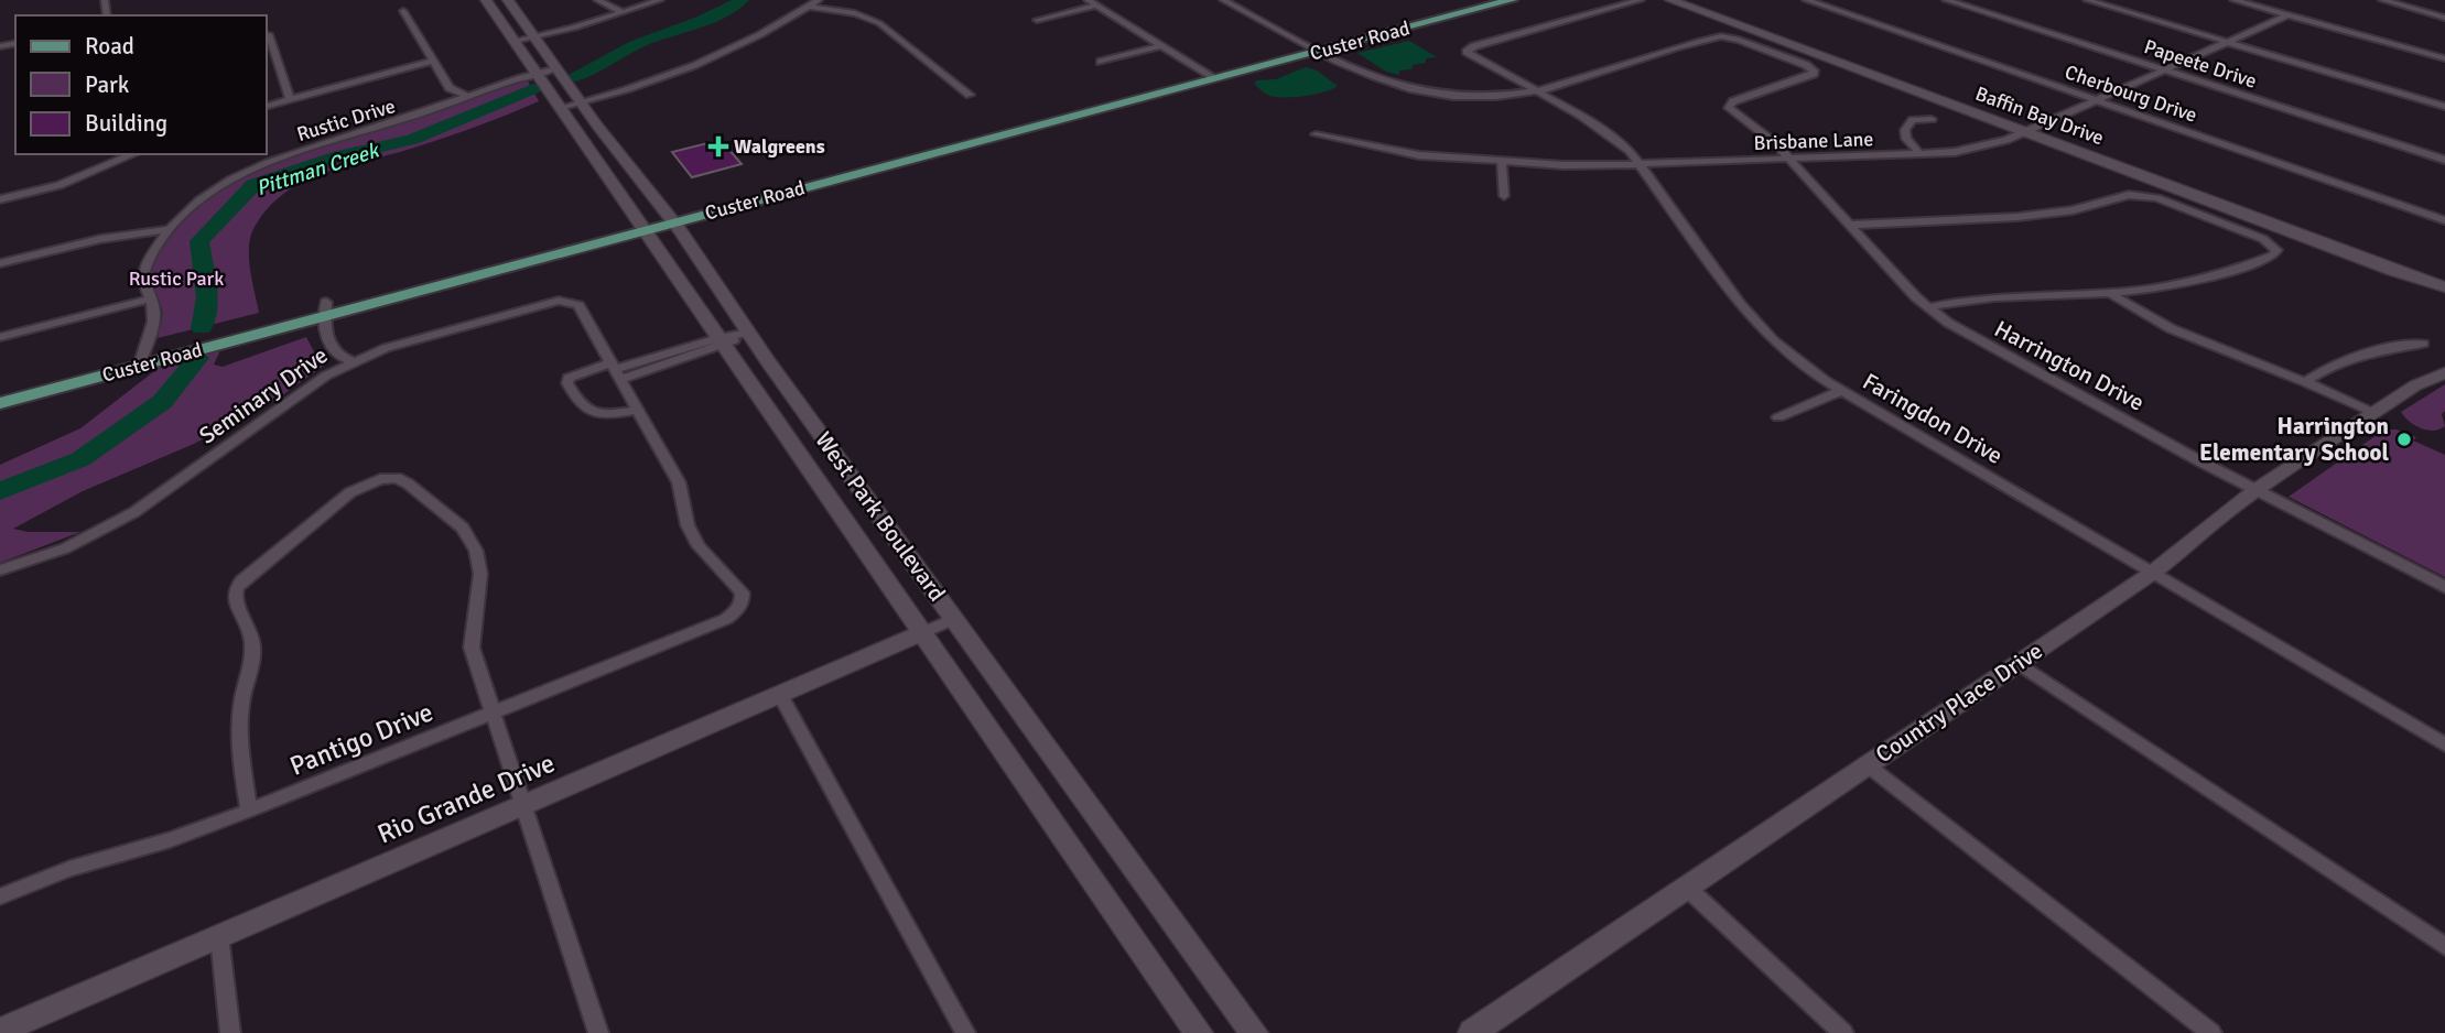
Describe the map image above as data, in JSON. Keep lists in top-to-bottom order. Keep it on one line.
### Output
{"streets":{"main road":["Custer Road","Baffin Bay Drive","West Park Boulevard","Country Place Drive","Rio Grande Drive"],"street":["Papeete Drive","Cherbourg Drive","Rustic Drive","Brisbane Lane","Harrington Drive","Seminary Drive","Faringdon Drive","Pantigo Drive"]},"crossings":[["Custer Road","Rustic Drive"],["Custer Road","West Park Boulevard"],["Papeete Drive","Brisbane Lane"],["Cherbourg Drive","Brisbane Lane"],["Baffin Bay Drive","Brisbane Lane"],["Rustic Drive","West Park Boulevard"],["Brisbane Lane","Harrington Drive"],["Brisbane Lane","Faringdon Drive"],["Harrington Drive","Faringdon Drive"],["Harrington Drive","Country Place Drive"],["Faringdon Drive","Country Place Drive"],["West Park Boulevard","Rio Grande Drive"]],"water":["Pittman Creek"],"parks":["Rustic Park"],"places":{"health":["Walgreens"],"other":["Harrington Elementary School"]},"legend":["Road","Park","Building"]}
